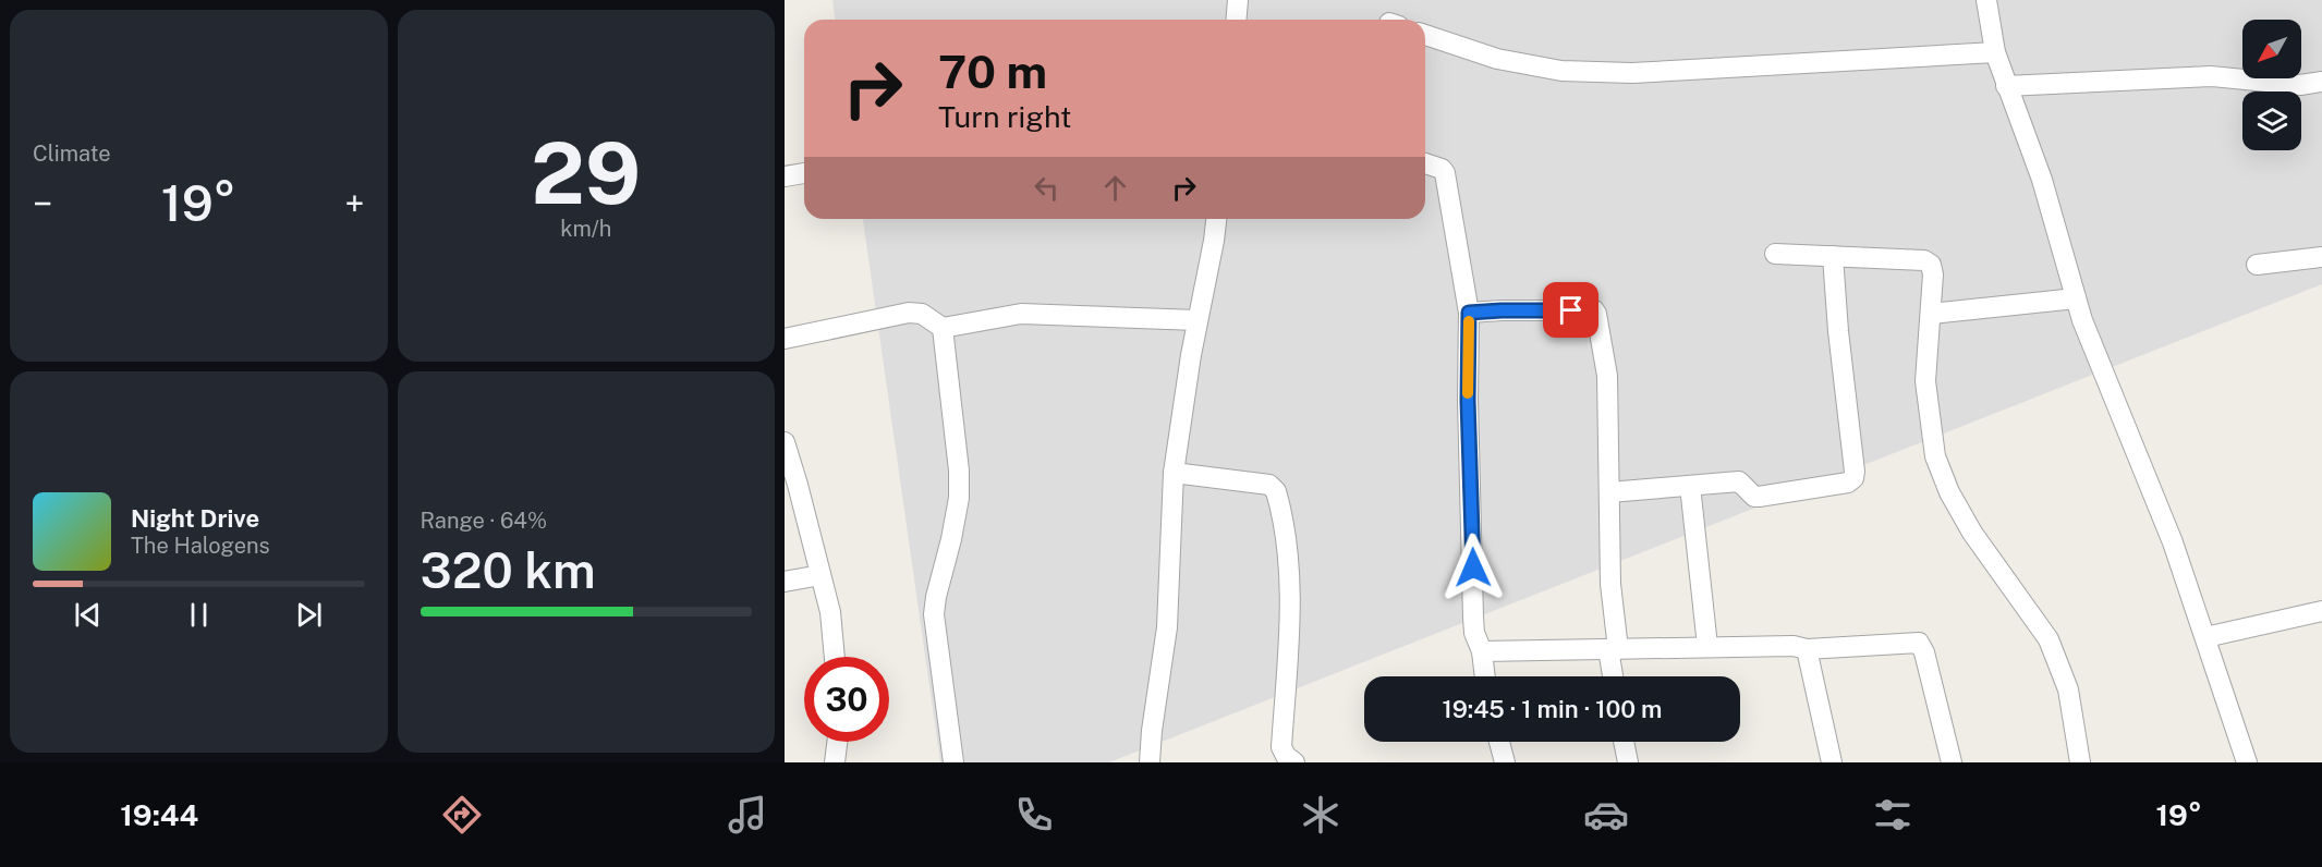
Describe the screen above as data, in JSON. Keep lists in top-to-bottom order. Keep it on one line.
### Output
{"north":"bottom left","page":{"tile":["Climate",["29","km/h"],["Range · 64%","320 km"]],"turn":["70 m","Turn right"],"heat":["−","19°","+"],"song":["Night Drive","The Halogens"],"limit":"30","trip":"19:45 · 1 min · 100 m","tabs":["19:44","19°"]}}
